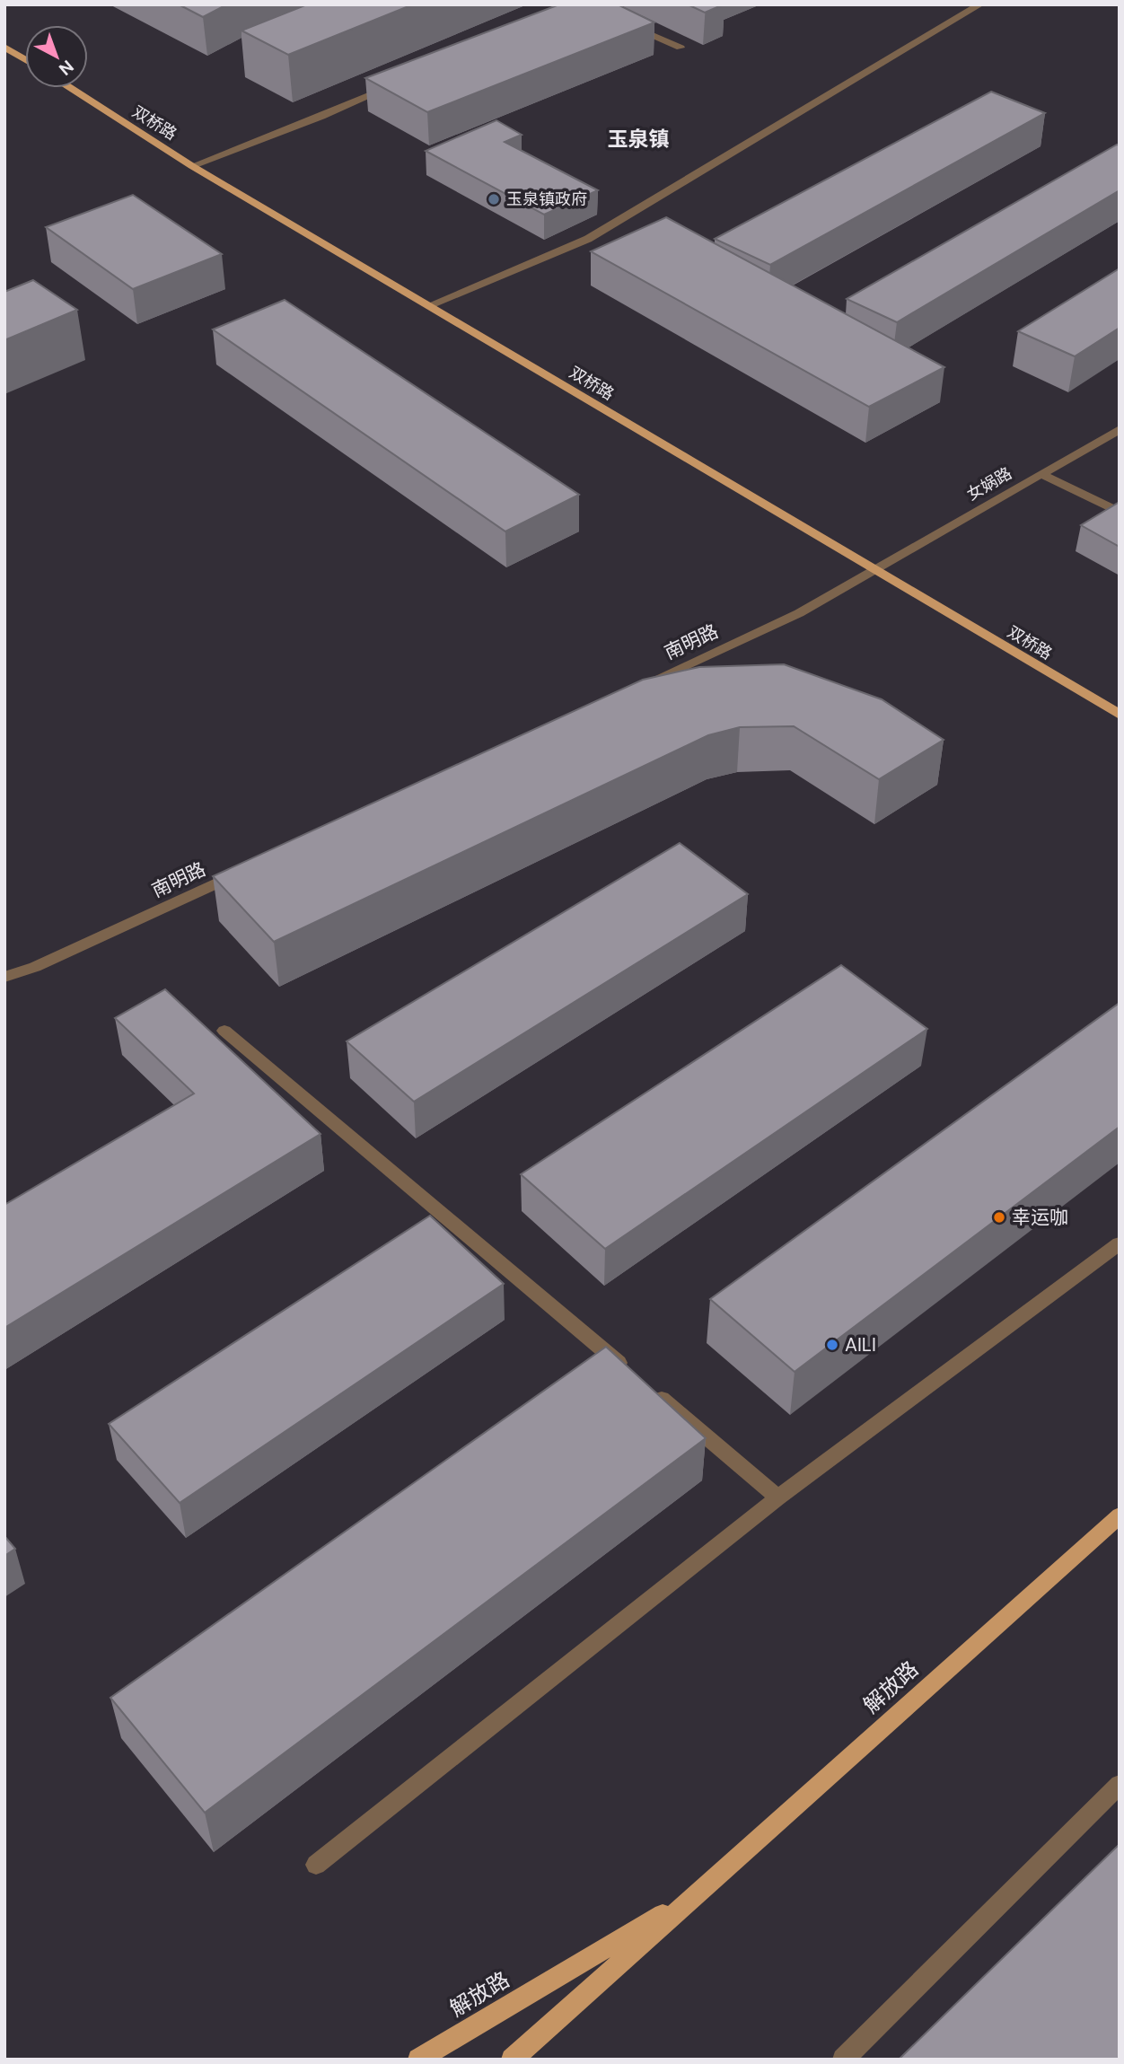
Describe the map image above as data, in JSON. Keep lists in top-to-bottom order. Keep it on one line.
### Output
{"streets":{"main road":["双桥路","解放路"],"street":["女娲路","南明路"]},"crossings":[["双桥路","女娲路"],["双桥路","南明路"],["女娲路","南明路"]],"districts":["玉泉镇"],"places":["玉泉镇政府","幸运咖","AILI"],"north":"bottom right"}
